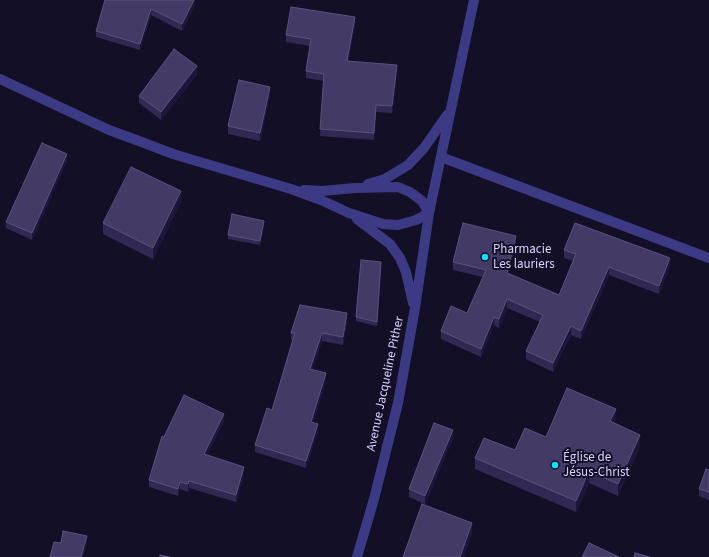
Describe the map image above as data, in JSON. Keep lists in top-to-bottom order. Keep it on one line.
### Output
{"streets":{"street":["Avenue Jacqueline Pither"]},"places":["Pharmacie Les lauriers","Église de Jésus-Christ"]}
